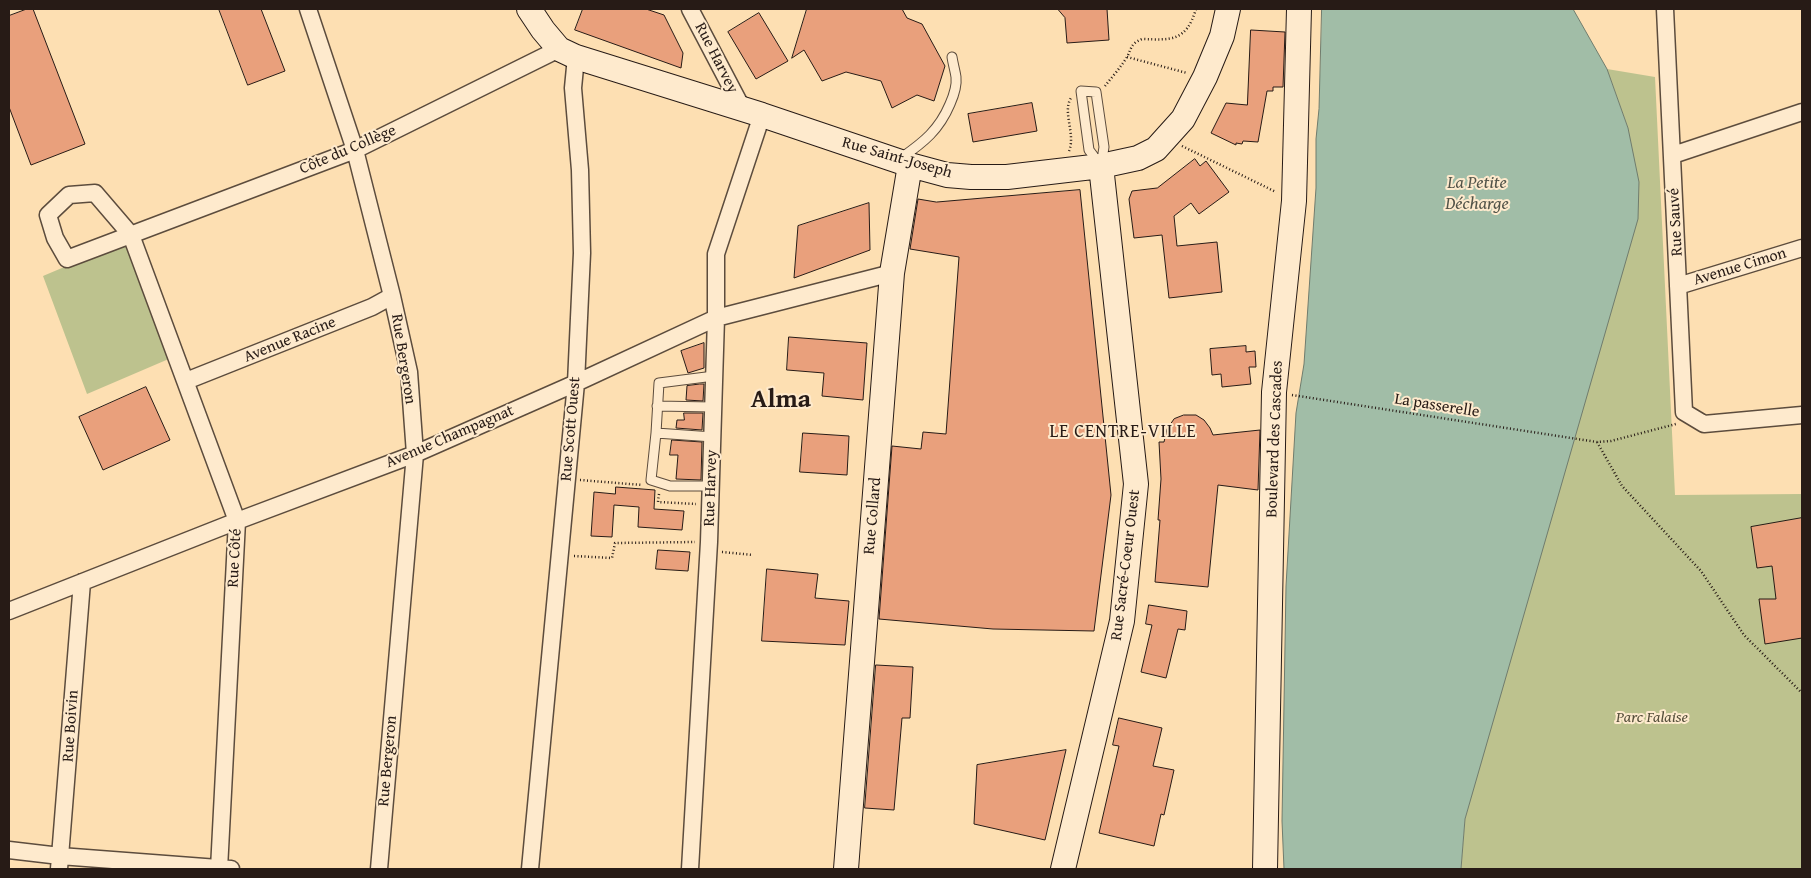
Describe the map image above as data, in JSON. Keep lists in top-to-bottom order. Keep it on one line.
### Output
{"streets":{"street":["Rue Harvey","Côte du Collège","Rue Saint-Joseph","Rue Sauvé","Avenue Cimon","Avenue Racine","Rue Bergeron","Rue Scott Ouest","Avenue Champagnat","Boulevard des Cascades","Rue Collard","Rue Côté","Rue Sacré-Coeur Ouest","Rue Boivin"],"path":["La passerelle"]},"crossings":[["Rue Harvey","Rue Saint-Joseph"],["Rue Harvey","Avenue Champagnat"],["Côte du Collège","Rue Saint-Joseph"],["Côte du Collège","Rue Bergeron"],["Côte du Collège","Rue Scott Ouest"],["Côte du Collège","Rue Côté"],["Rue Saint-Joseph","Rue Scott Ouest"],["Rue Saint-Joseph","Rue Collard"],["Rue Saint-Joseph","Rue Sacré-Coeur Ouest"],["Rue Sauvé","Avenue Cimon"],["Rue Sauvé","La passerelle"],["Avenue Racine","Rue Bergeron"],["Avenue Racine","Rue Côté"],["Rue Bergeron","Avenue Champagnat"],["La passerelle","Boulevard des Cascades"],["Rue Scott Ouest","Avenue Champagnat"],["Avenue Champagnat","Rue Collard"],["Avenue Champagnat","Rue Côté"],["Avenue Champagnat","Rue Boivin"]],"districts":["Alma","LE CENTRE-VILLE"],"water":["La Petite Décharge"],"parks":["Parc Falaise"]}
